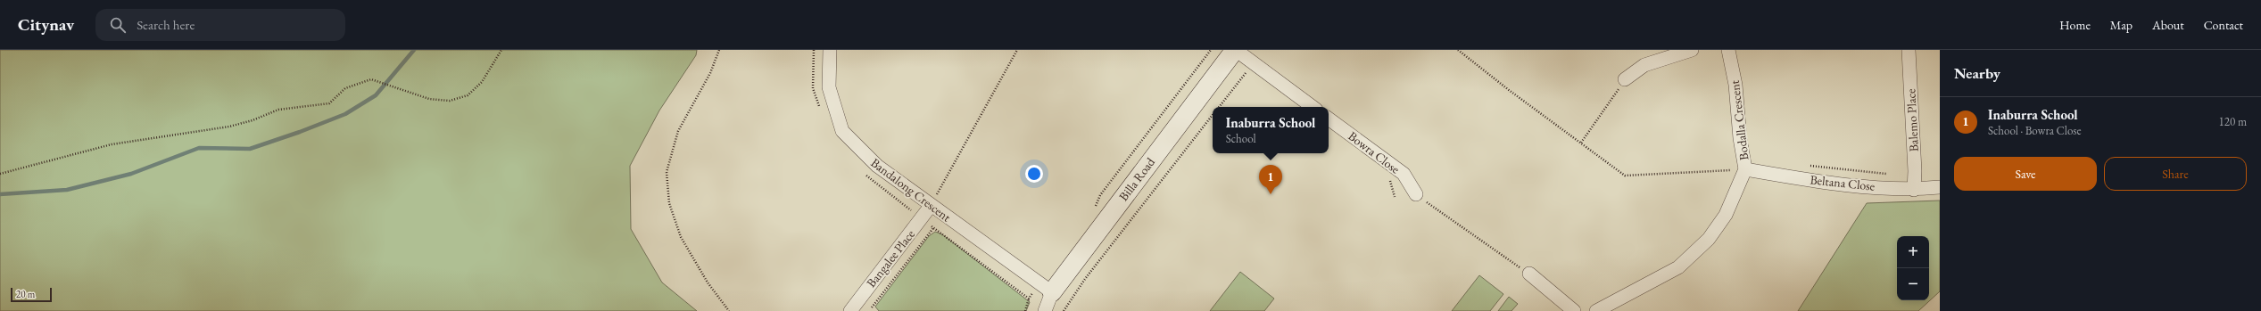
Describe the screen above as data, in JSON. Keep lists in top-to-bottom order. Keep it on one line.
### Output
{"streets":{"street":["Bodalla Crescent","Balemo Place","Bowra Close","Billa Road","Beltana Close","Bandalong Crescent","Bangalee Place"]},"crossings":[["Bodalla Crescent","Beltana Close"],["Balemo Place","Beltana Close"],["Billa Road","Bandalong Crescent"],["Bandalong Crescent","Bangalee Place"]],"scale_bar":"20 m","page":{"header":"Citynav","search":"Search here","nav":["Home","Map","About","Contact"],"heading":"Nearby","list":[{"mark":"1","name":"Inaburra School","note":"School · Bowra Close","value":"120 m"}],"popup":["Inaburra School","School"],"buttons":["Save","Share"],"pins":"1","map_buttons":["+","−"],"scale":"20 m"}}
